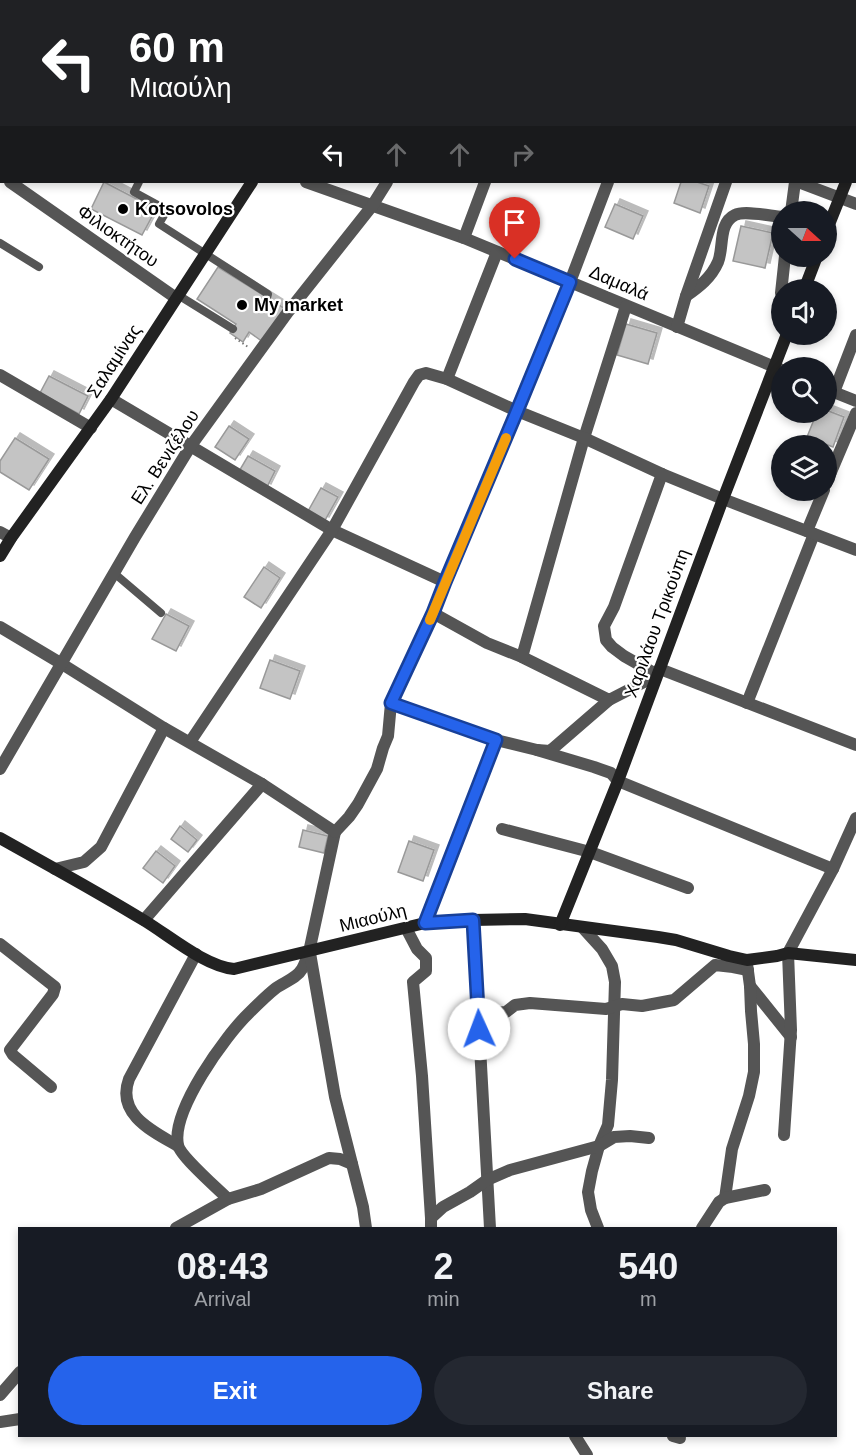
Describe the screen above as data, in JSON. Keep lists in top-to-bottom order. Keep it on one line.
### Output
{"streets":{"street":["Φιλιοκτήτου","Δαμαλά","Σαλαμίνας","Ελ. Βενιζέλου","Χαριλάου Τρικούπη","Μιαούλη"]},"crossings":[["Φιλιοκτήτου","Σαλαμίνας"],["Δαμαλά","Ελ. Βενιζέλου"],["Χαριλάου Τρικούπη","Μιαούλη"]],"places":["Kotsovolos","My market"],"north":"right","page":{"turn":["60 m","Μιαούλη"],"eta":["08:43","Arrival","2","min","540","m"],"buttons":["Exit","Share"]}}
